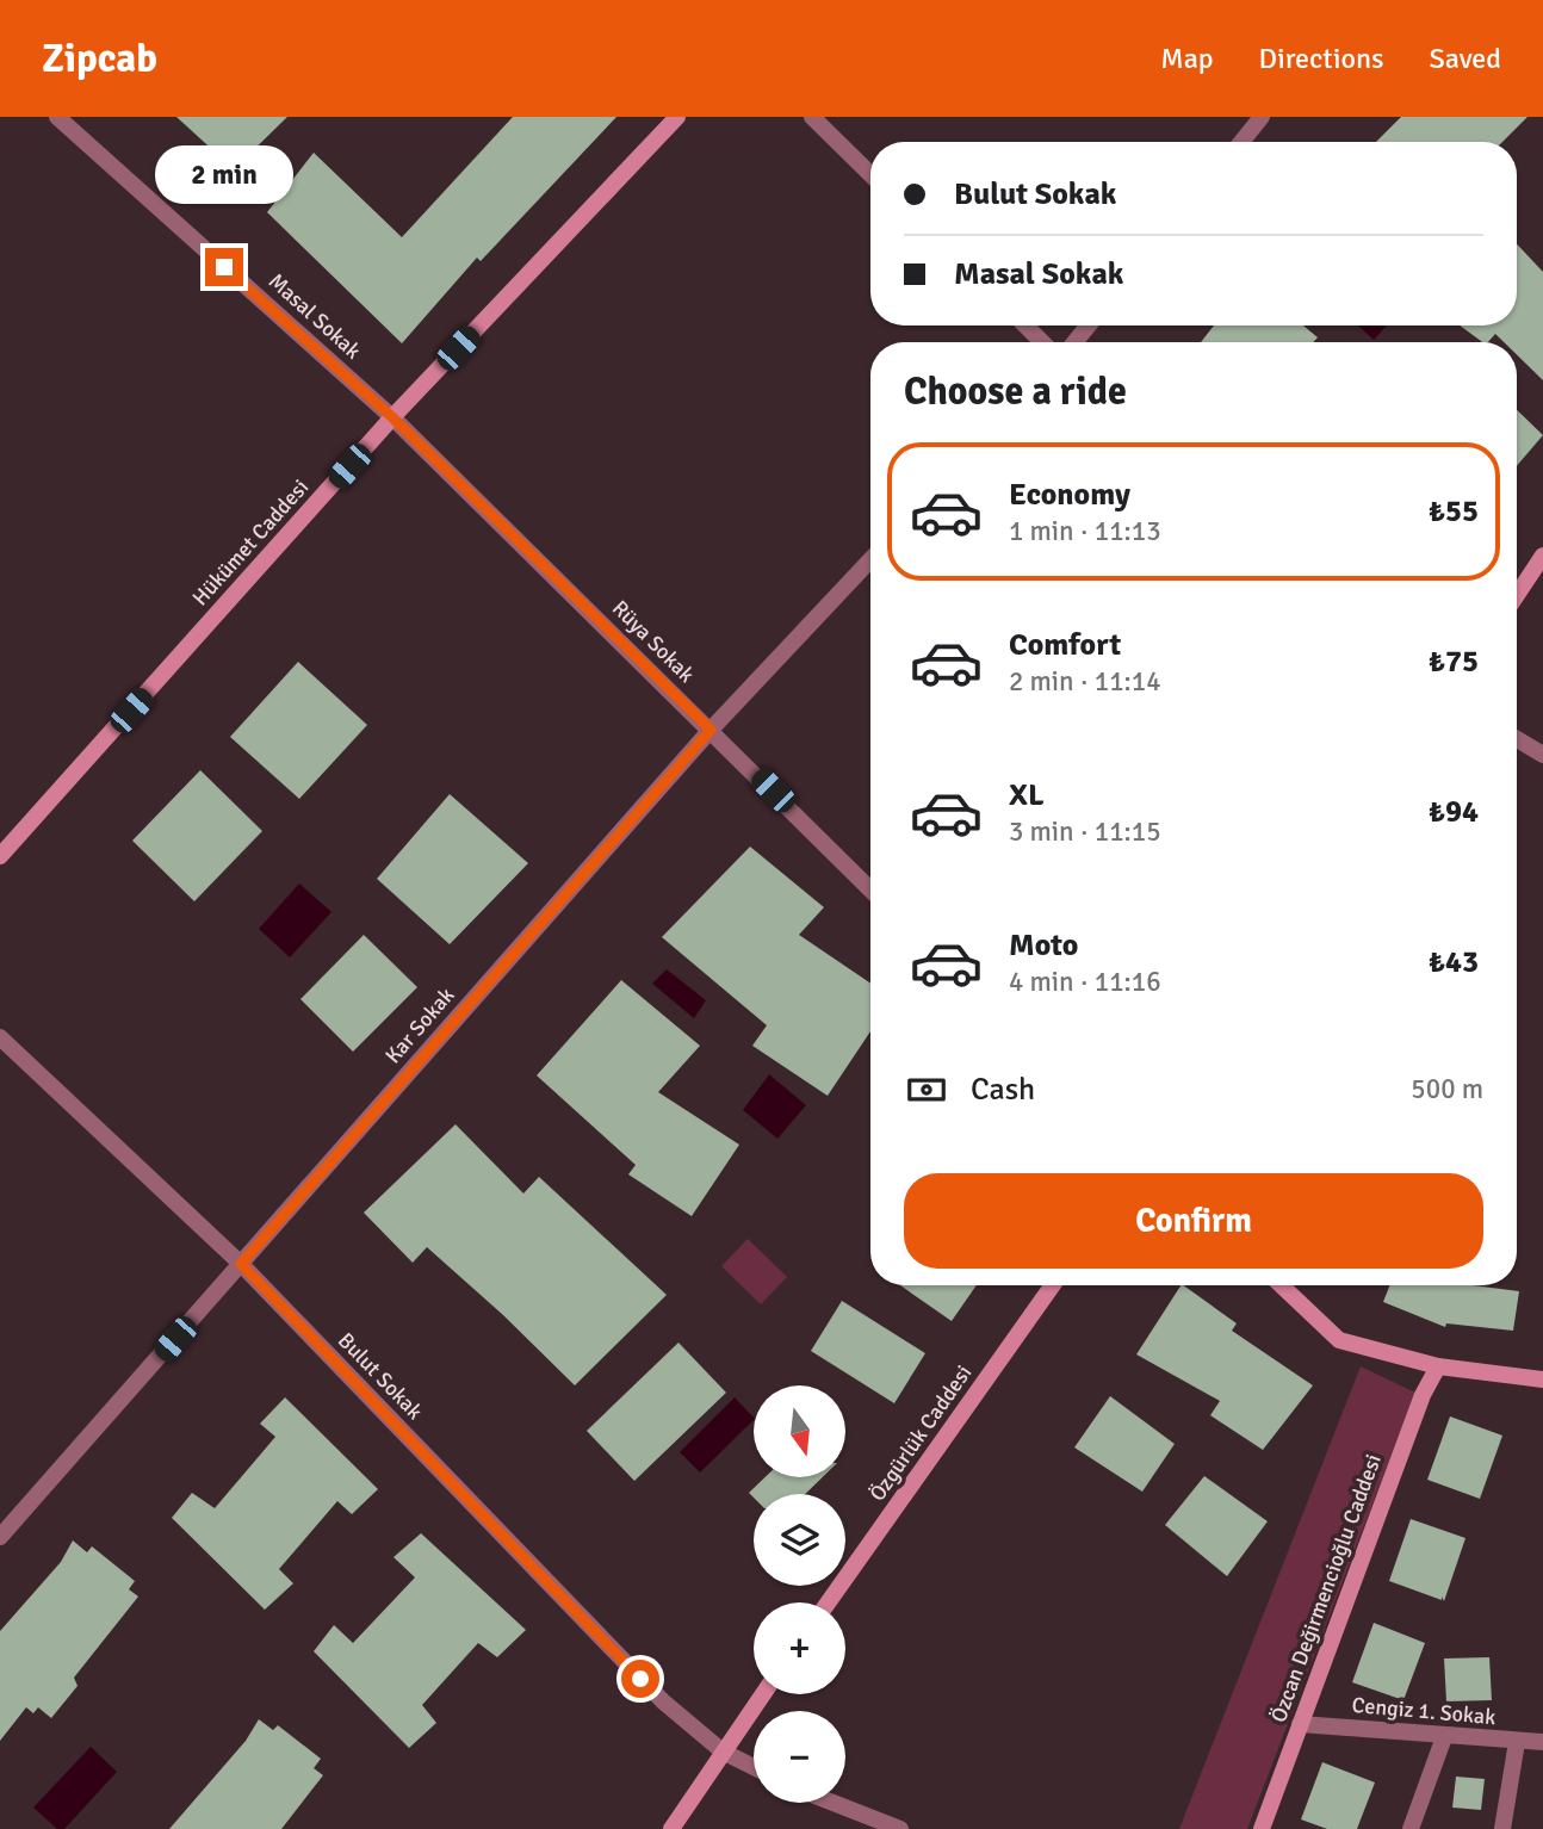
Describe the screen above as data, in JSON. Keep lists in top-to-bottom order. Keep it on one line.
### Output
{"streets":{"street":["Masal Sokak","Hükümet Caddesi","Rüya Sokak","Kar Sokak","Bulut Sokak","Özgürlük Caddesi","Özcan Değirmencioğlu Caddesi","Cengiz 1. Sokak"]},"crossings":[["Masal Sokak","Hükümet Caddesi"],["Masal Sokak","Rüya Sokak"],["Hükümet Caddesi","Rüya Sokak"],["Rüya Sokak","Kar Sokak"],["Kar Sokak","Bulut Sokak"],["Özcan Değirmencioğlu Caddesi","Cengiz 1. Sokak"]],"north":"bottom","page":{"header":"Zipcab","nav":["Map","Directions","Saved"],"banner":["Bulut Sokak","Masal Sokak"],"bubble":"2 min","heading":"Choose a ride","list":[{"name":"Economy","note":"1 min · 11:13","value":"₺55"},{"name":"Comfort","note":"2 min · 11:14","value":"₺75"},{"name":"XL","note":"3 min · 11:15","value":"₺94"},{"name":"Moto","note":"4 min · 11:16","value":"₺43"}],"pay":["Cash","500 m"],"buttons":"Confirm","map_buttons":["+","−"]}}
